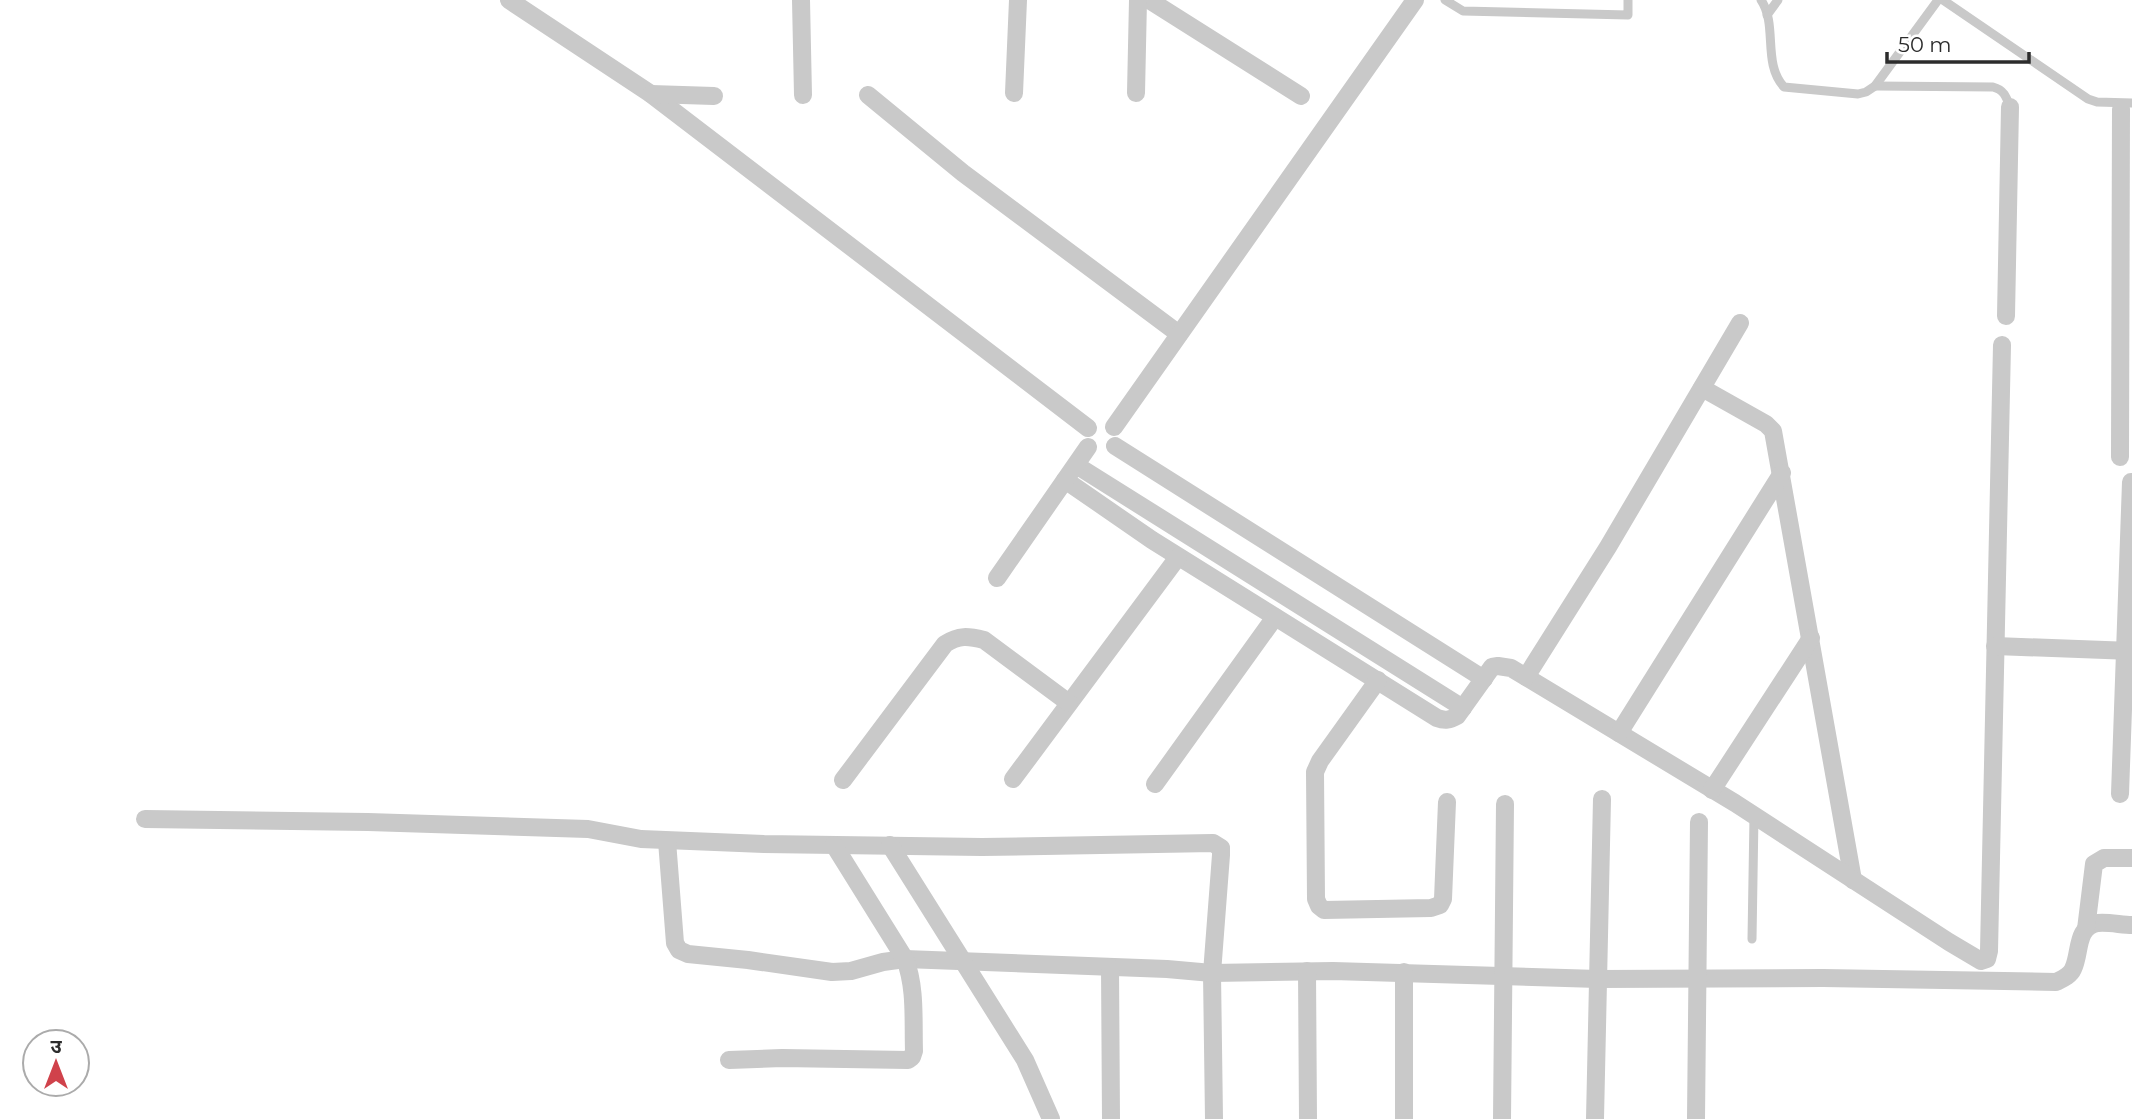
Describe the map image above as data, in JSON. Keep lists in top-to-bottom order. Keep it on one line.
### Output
{"scale_bar":"50 m","north":"top"}
